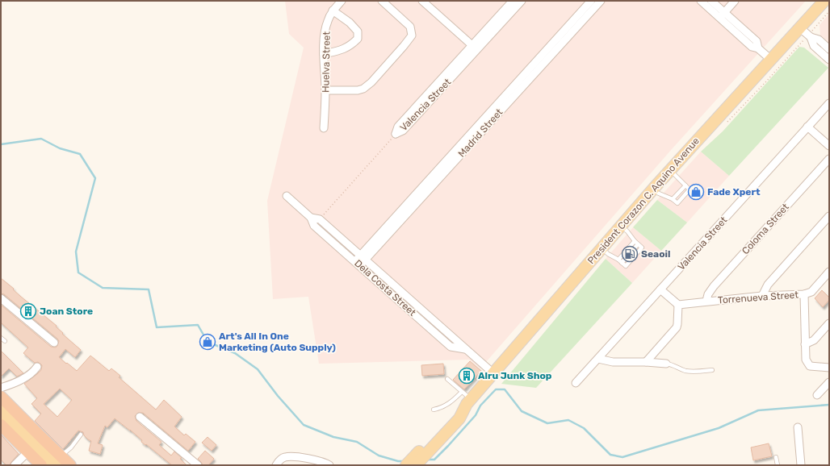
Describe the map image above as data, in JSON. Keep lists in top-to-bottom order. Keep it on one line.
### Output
{"streets":{"main road":["President Corazon C. Aquino Avenue"],"street":["Huelva Street","Valencia Street","Madrid Street","Coloma Street","Dela Costa Street","Torrenueva Street"]},"crossings":[["Madrid Street","Dela Costa Street"],["President Corazon C. Aquino Avenue","Dela Costa Street"],["Coloma Street","Torrenueva Street"]],"places":{"shop":["Fade Xpert","Art's All In One Marketing (Auto Supply)"],"fuel station":["Seaoil"],"building":["Joan Store","Alru Junk Shop"]}}
